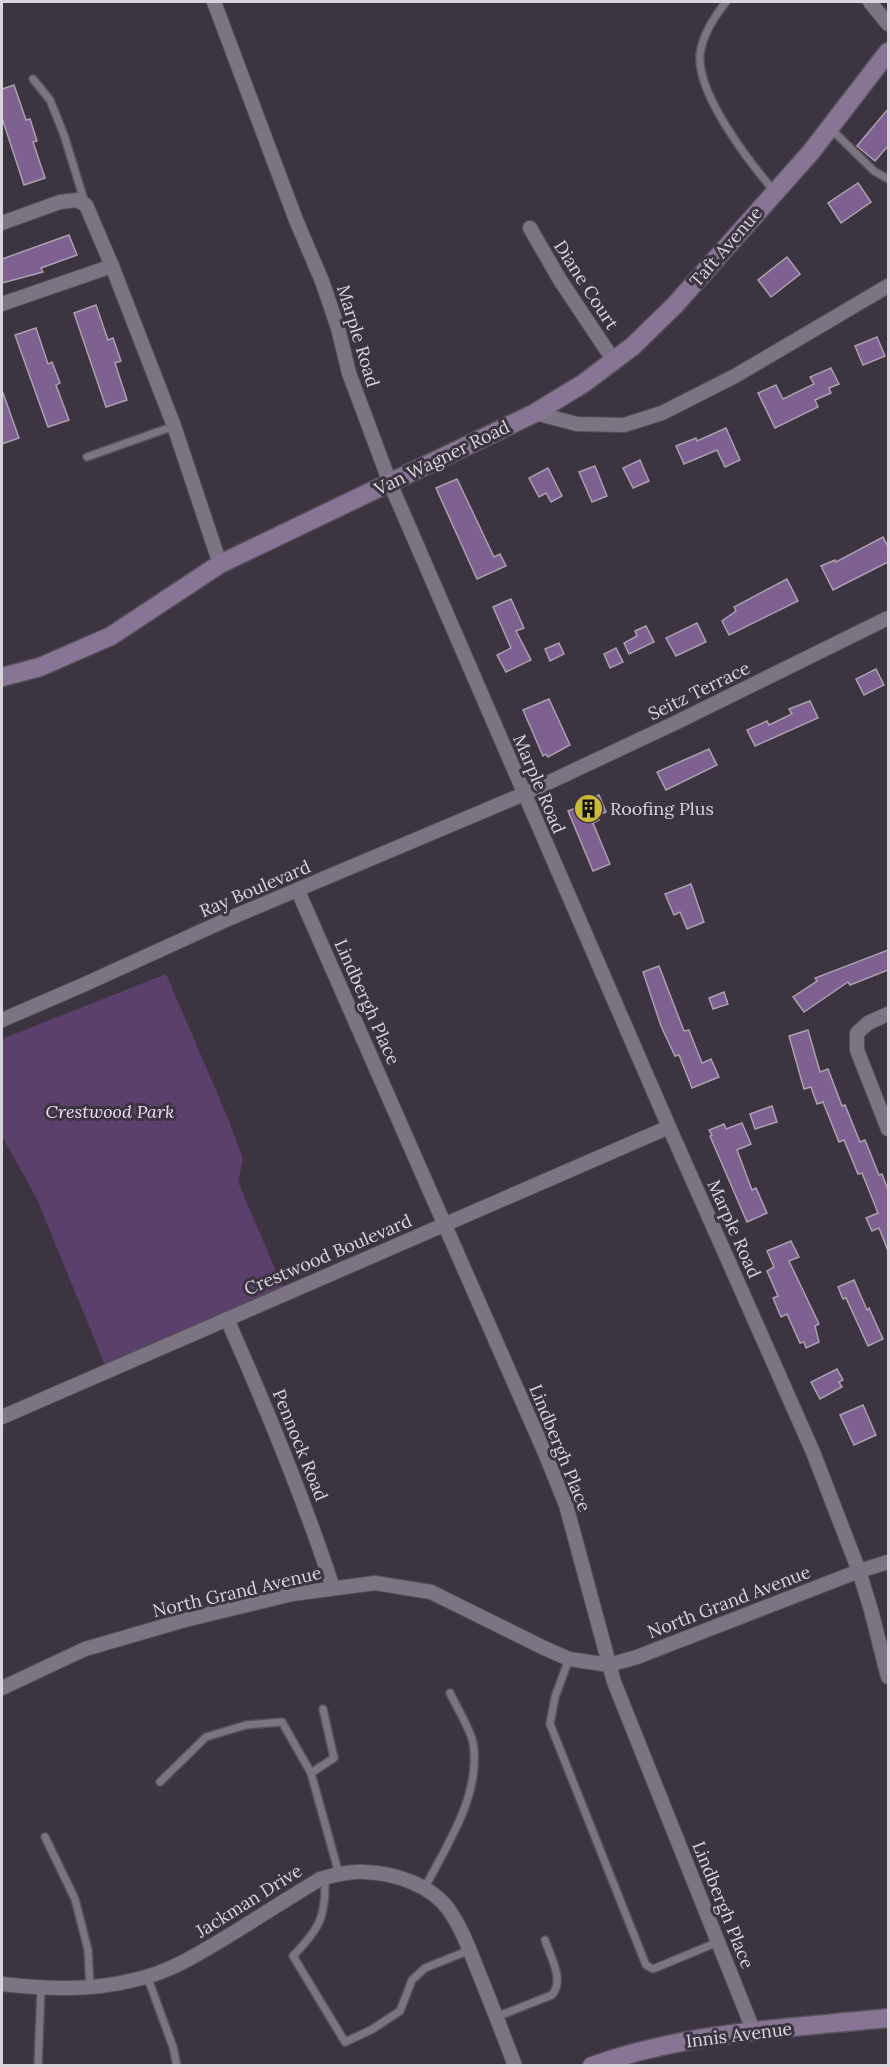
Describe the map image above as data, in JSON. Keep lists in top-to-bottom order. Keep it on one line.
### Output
{"streets":{"street":["Taft Avenue","Diane Court","Marple Road","Van Wagner Road","Seitz Terrace","Ray Boulevard","Lindbergh Place","Crestwood Boulevard","Pennock Road","North Grand Avenue","Jackman Drive","Innis Avenue"]},"crossings":[["Taft Avenue","Diane Court"],["Taft Avenue","Van Wagner Road"],["Marple Road","Van Wagner Road"],["Marple Road","Seitz Terrace"],["Marple Road","Ray Boulevard"],["Marple Road","Crestwood Boulevard"],["Marple Road","North Grand Avenue"],["Seitz Terrace","Ray Boulevard"],["Ray Boulevard","Lindbergh Place"],["Lindbergh Place","Crestwood Boulevard"],["Lindbergh Place","North Grand Avenue"],["Lindbergh Place","Innis Avenue"],["Crestwood Boulevard","Pennock Road"],["Pennock Road","North Grand Avenue"]],"parks":["Crestwood Park"],"places":{"building":["Roofing Plus"]}}
